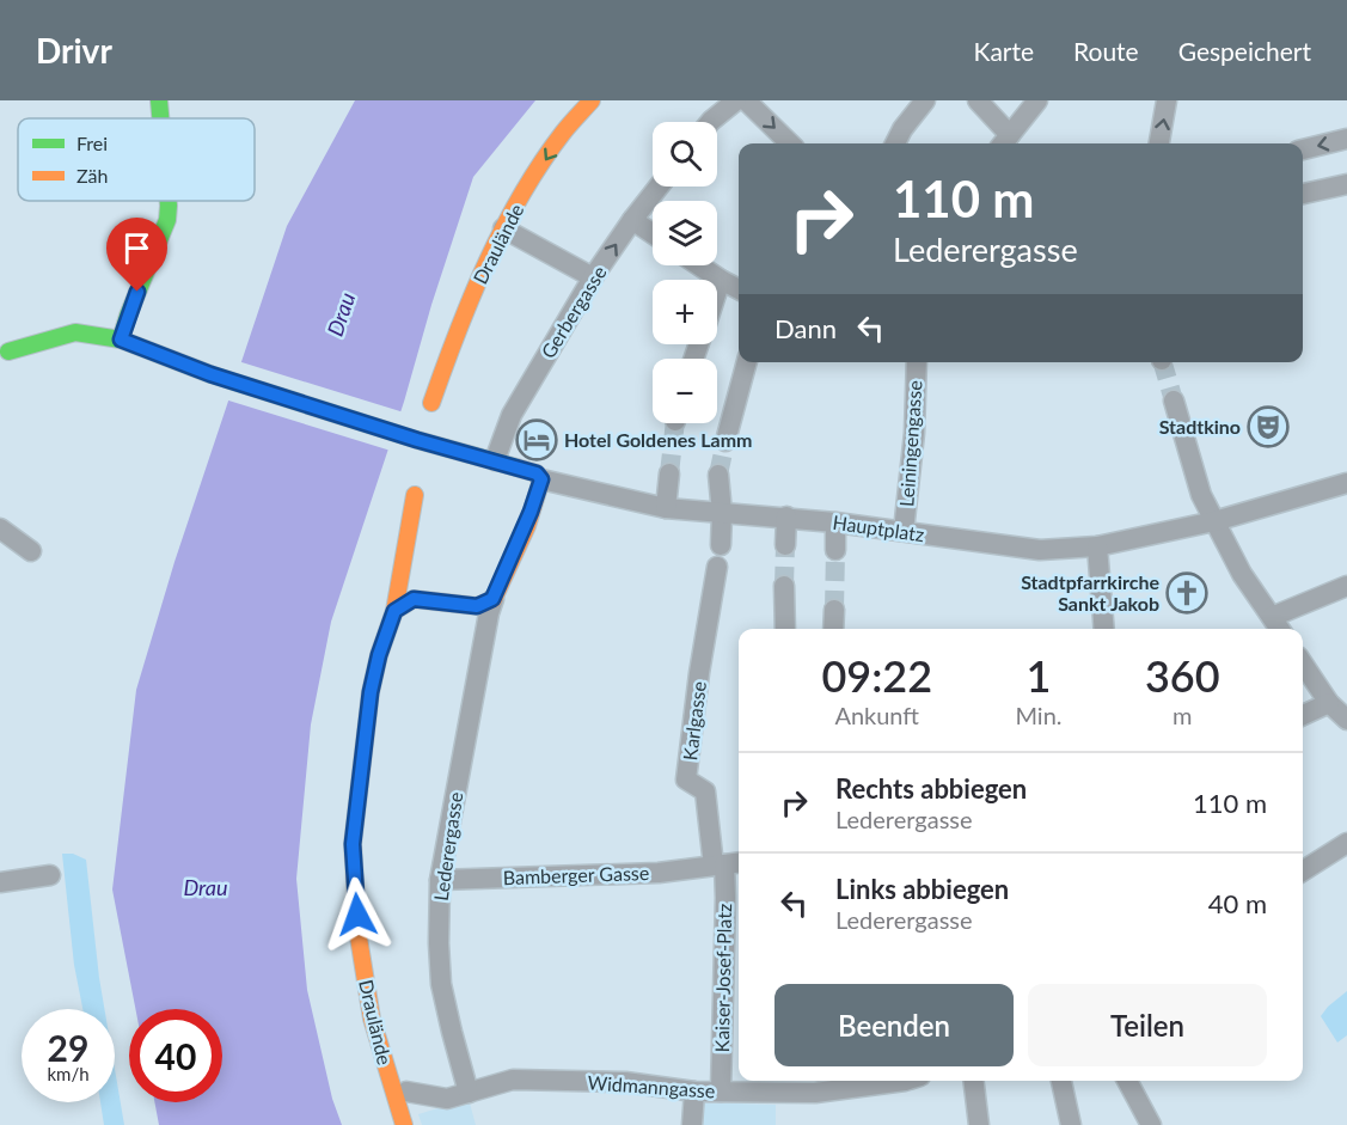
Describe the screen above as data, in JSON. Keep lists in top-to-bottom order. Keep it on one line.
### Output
{"streets":{"street":["Draulände","Gerbergasse","Leiningengasse","Hauptplatz","Karlgasse","Lederergasse","Bamberger Gasse","Kaiser-Josef-Platz","Widmanngasse"]},"crossings":[["Leiningengasse","Hauptplatz"],["Hauptplatz","Lederergasse"],["Karlgasse","Bamberger Gasse"],["Karlgasse","Kaiser-Josef-Platz"],["Lederergasse","Bamberger Gasse"],["Lederergasse","Widmanngasse"],["Bamberger Gasse","Kaiser-Josef-Platz"],["Kaiser-Josef-Platz","Widmanngasse"]],"water":["Drau"],"places":{"theatre":["Stadtkino"],"hotel":["Hotel Goldenes Lamm"],"church":["Stadtpfarrkirche Sankt Jakob"]},"legend":["Frei","Zäh"],"page":{"header":"Drivr","nav":["Karte","Route","Gespeichert"],"map_buttons":["+","−"],"turn":["110 m","Lederergasse"],"then":"Dann","eta":["09:22","Ankunft","1","Min.","360","m"],"list":[{"name":"Rechts abbiegen","note":"Lederergasse","value":"110 m"},{"name":"Links abbiegen","note":"Lederergasse","value":"40 m"}],"buttons":["Beenden","Teilen"],"speed":"29 km/h","limit":"40"}}
